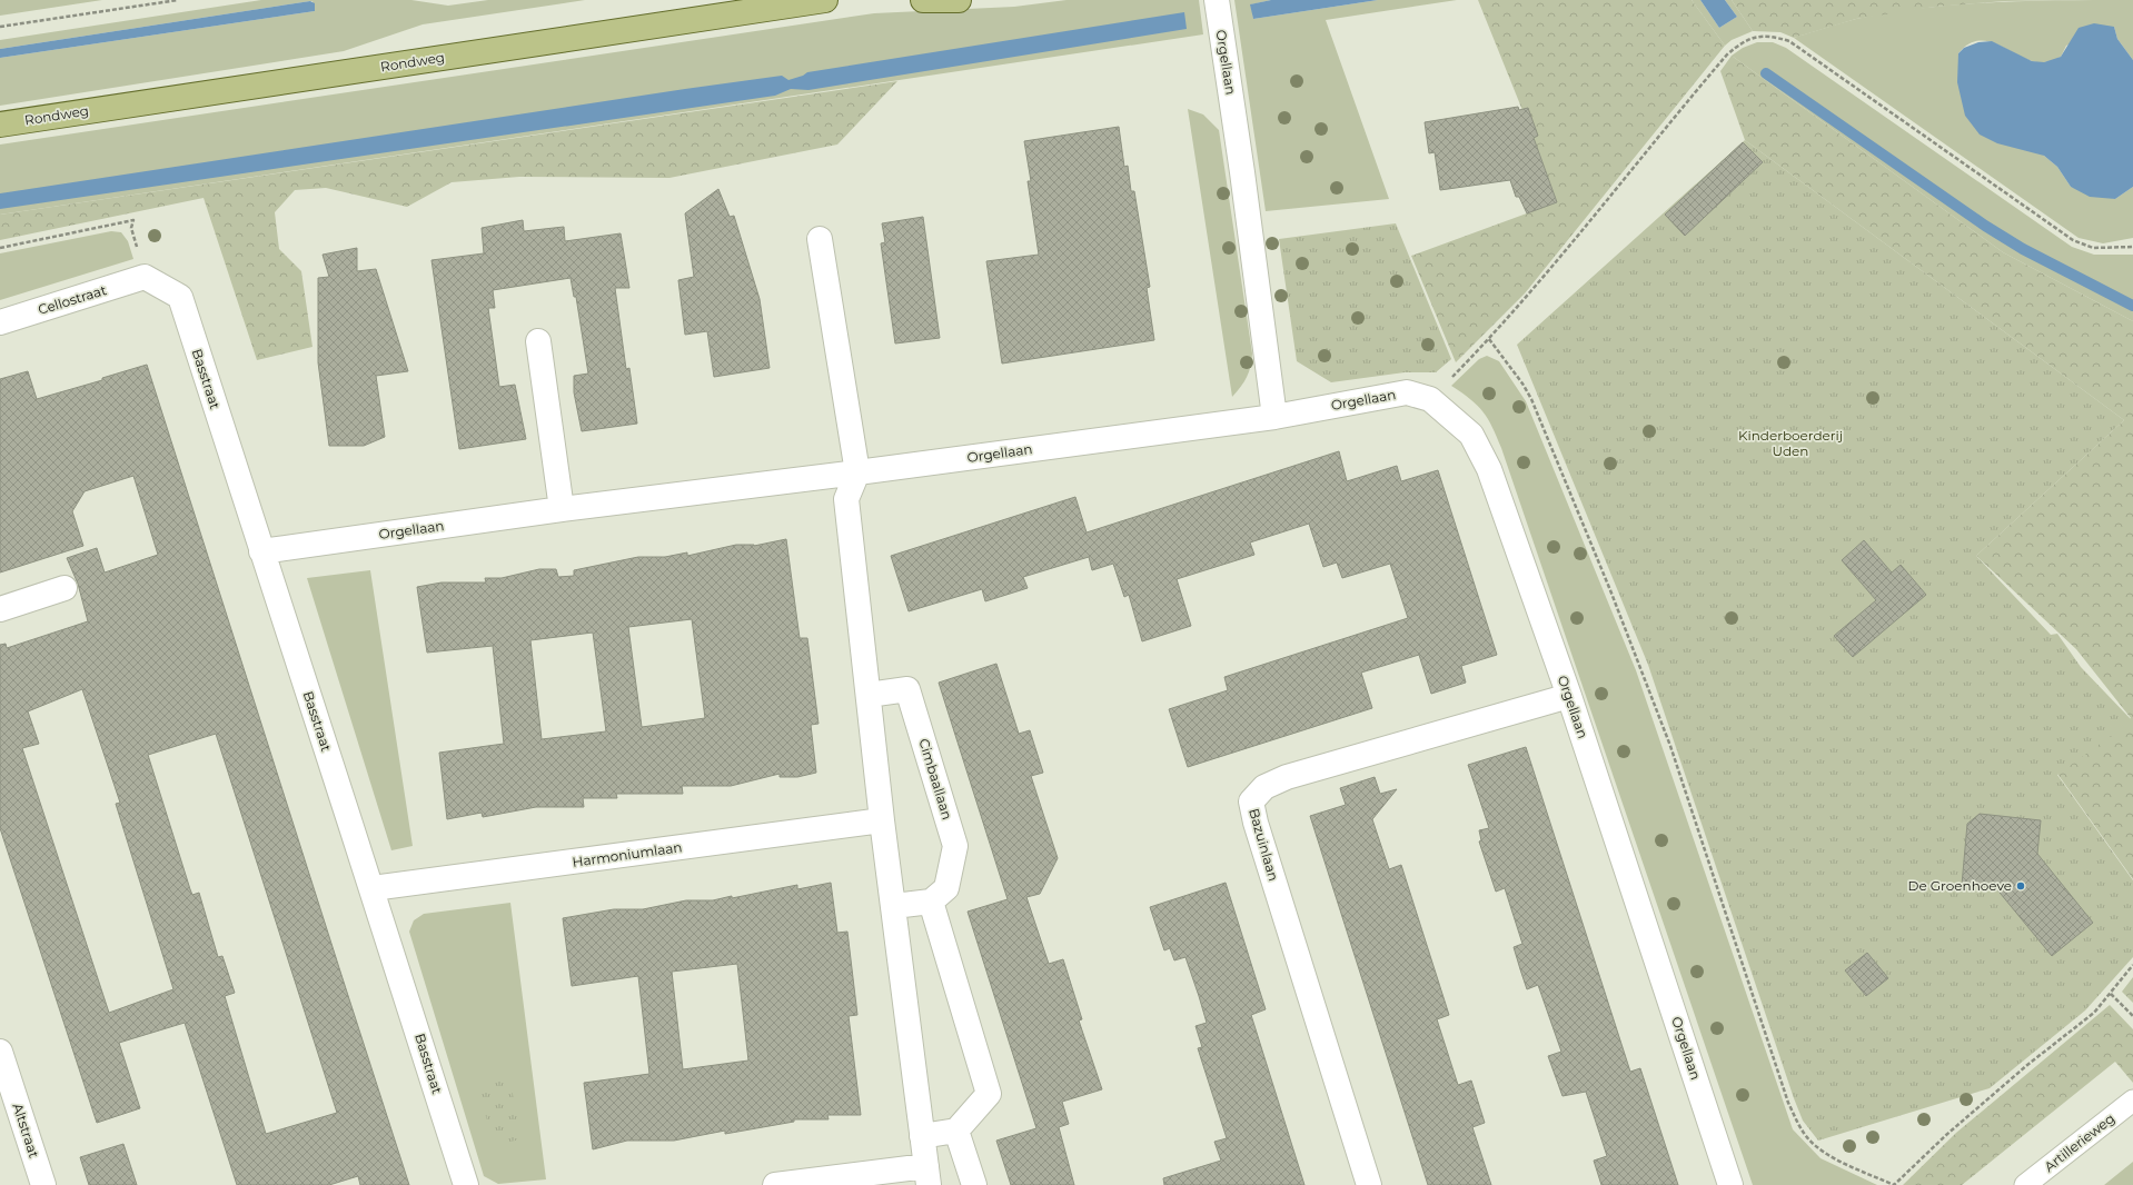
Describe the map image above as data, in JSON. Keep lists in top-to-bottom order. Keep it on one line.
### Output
{"streets":{"main road":["Rondweg"],"street":["Orgellaan","Cellostraat","Basstraat","Cimbaallaan","Bazuinlaan","Harmoniumlaan","Altstraat"],"lane":["Artillerieweg"]},"crossings":[["Orgellaan","Basstraat"],["Orgellaan","Bazuinlaan"],["Cellostraat","Basstraat"],["Basstraat","Harmoniumlaan"]],"parks":["Kinderboerderij Uden"],"places":["De Groenhoeve"]}
